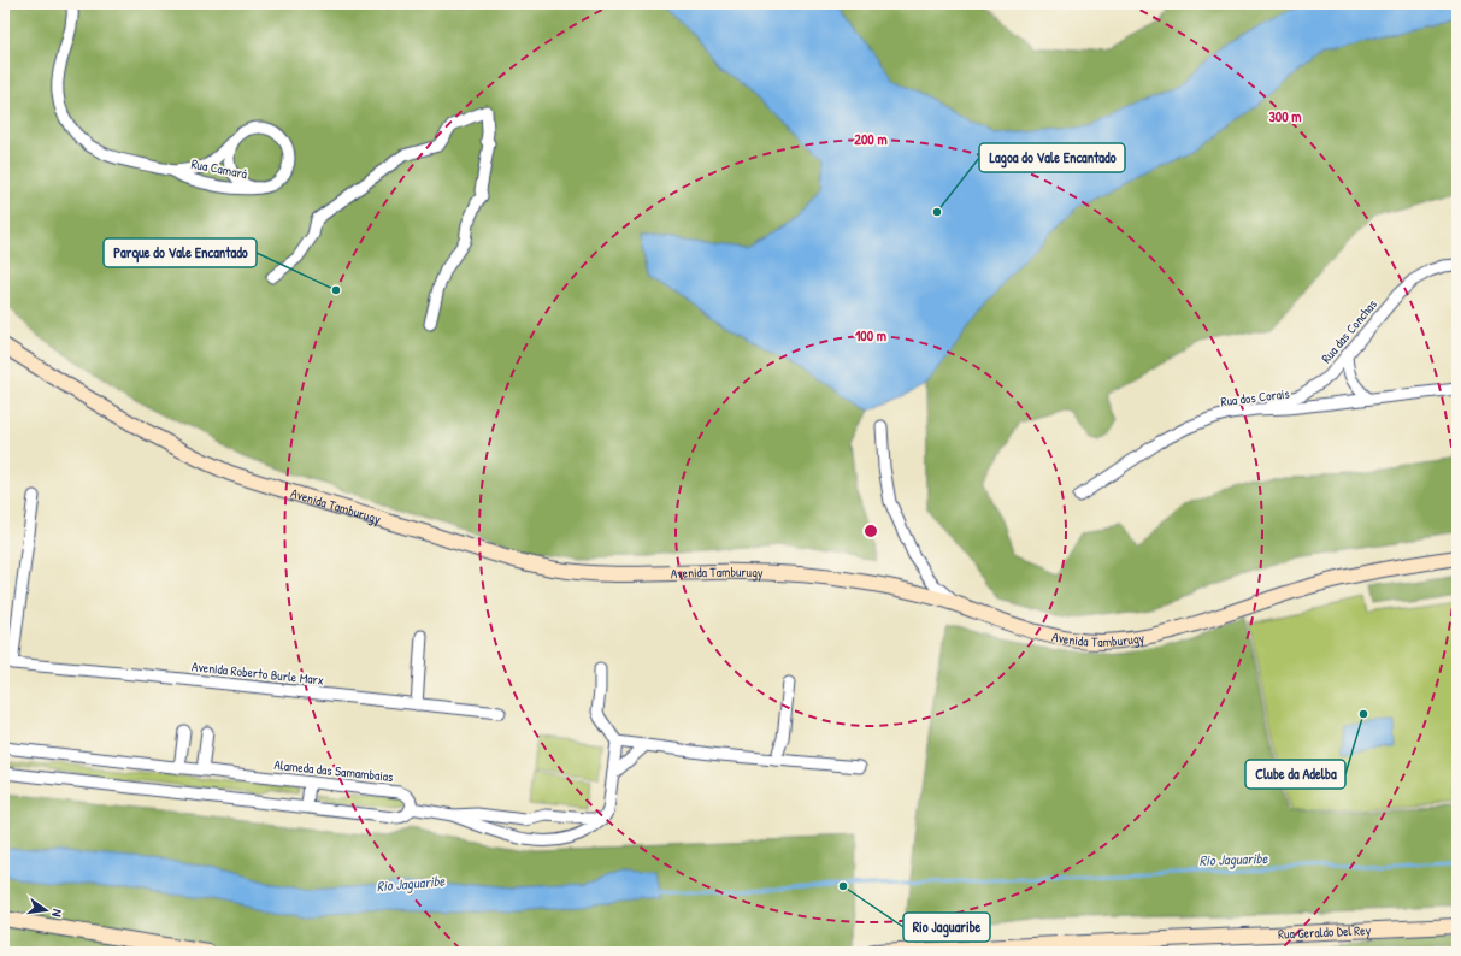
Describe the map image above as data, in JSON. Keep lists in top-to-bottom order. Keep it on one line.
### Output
{"streets":{"main road":["Avenida Tamburugy","Rua Geraldo Del'Rey"],"street":["Rua Camará","Rua das Conchas","Rua dos Corais","Avenida Roberto Burle Marx","Alameda das Samambaias"]},"crossings":[["Rua das Conchas","Rua dos Corais"]],"water":["Rio Jaguaribe"],"places":["Lagoa do Vale Encantado","Parque do Vale Encantado","Clube da Adelba","Rio Jaguaribe"],"north":"right","rings":["300 m","200 m","100 m"]}
